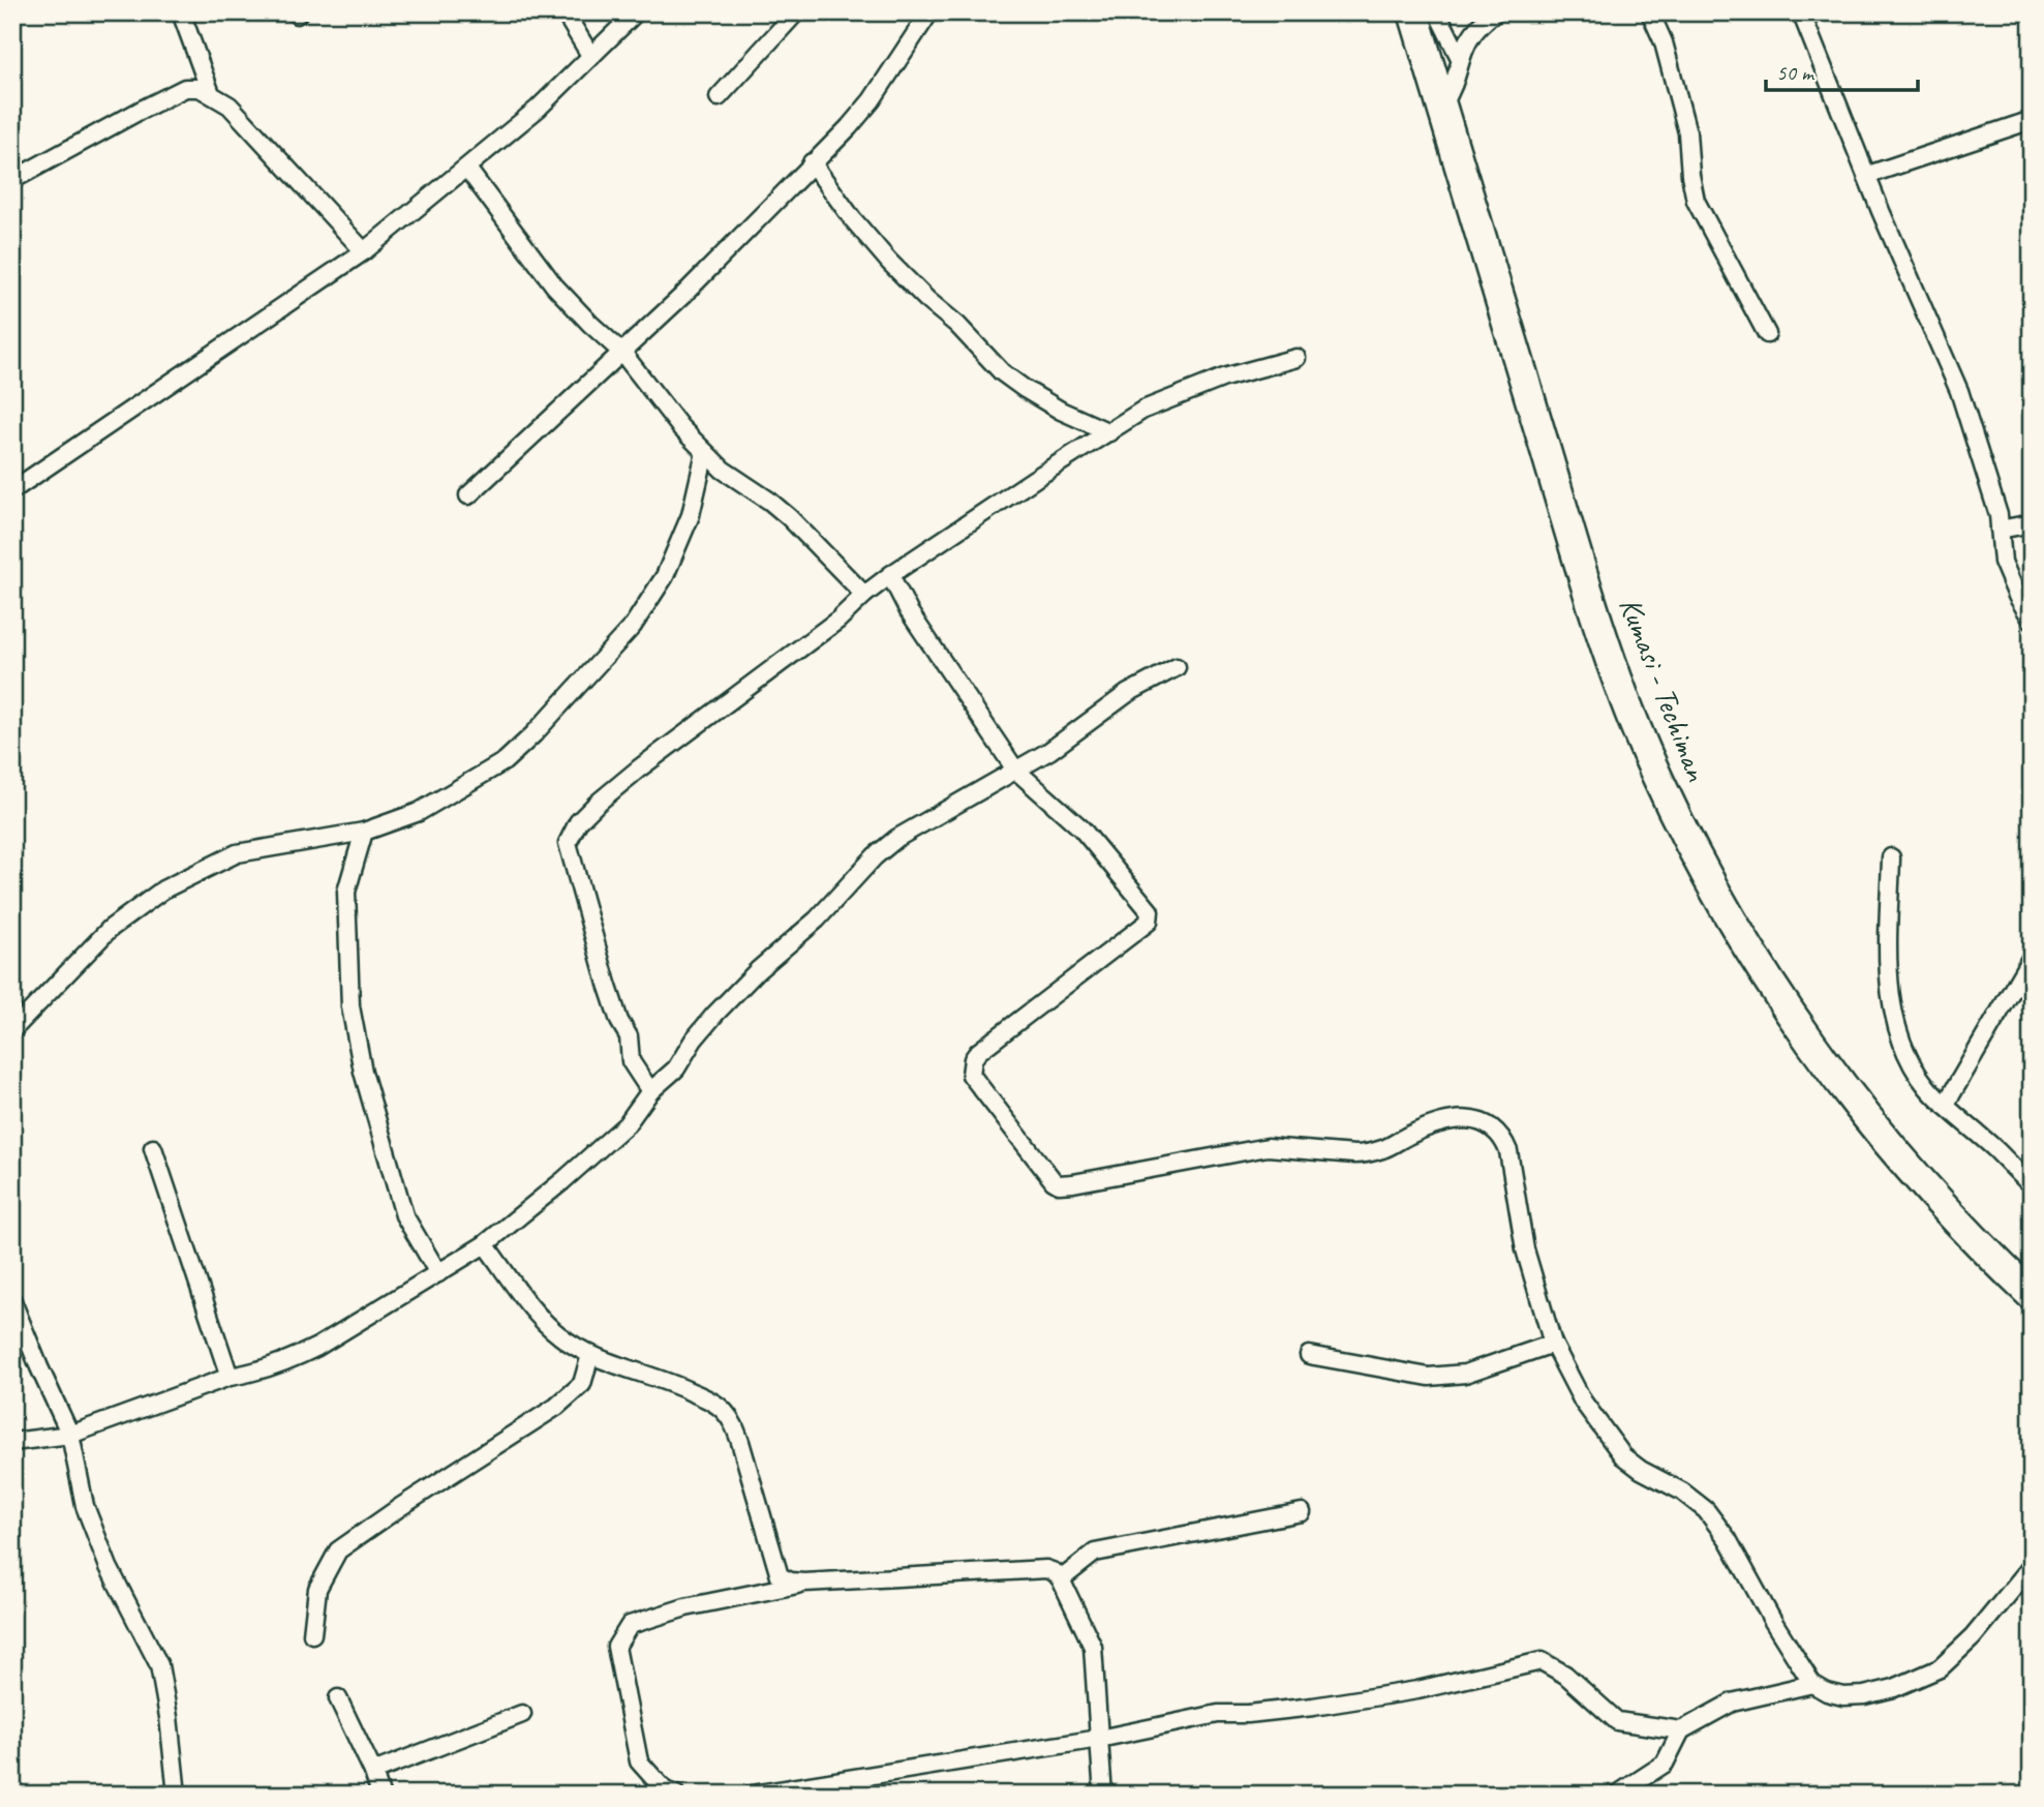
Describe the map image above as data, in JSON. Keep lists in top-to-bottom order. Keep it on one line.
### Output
{"streets":{"highway":["Kumasi - Techiman"]},"scale_bar":"50 m"}
